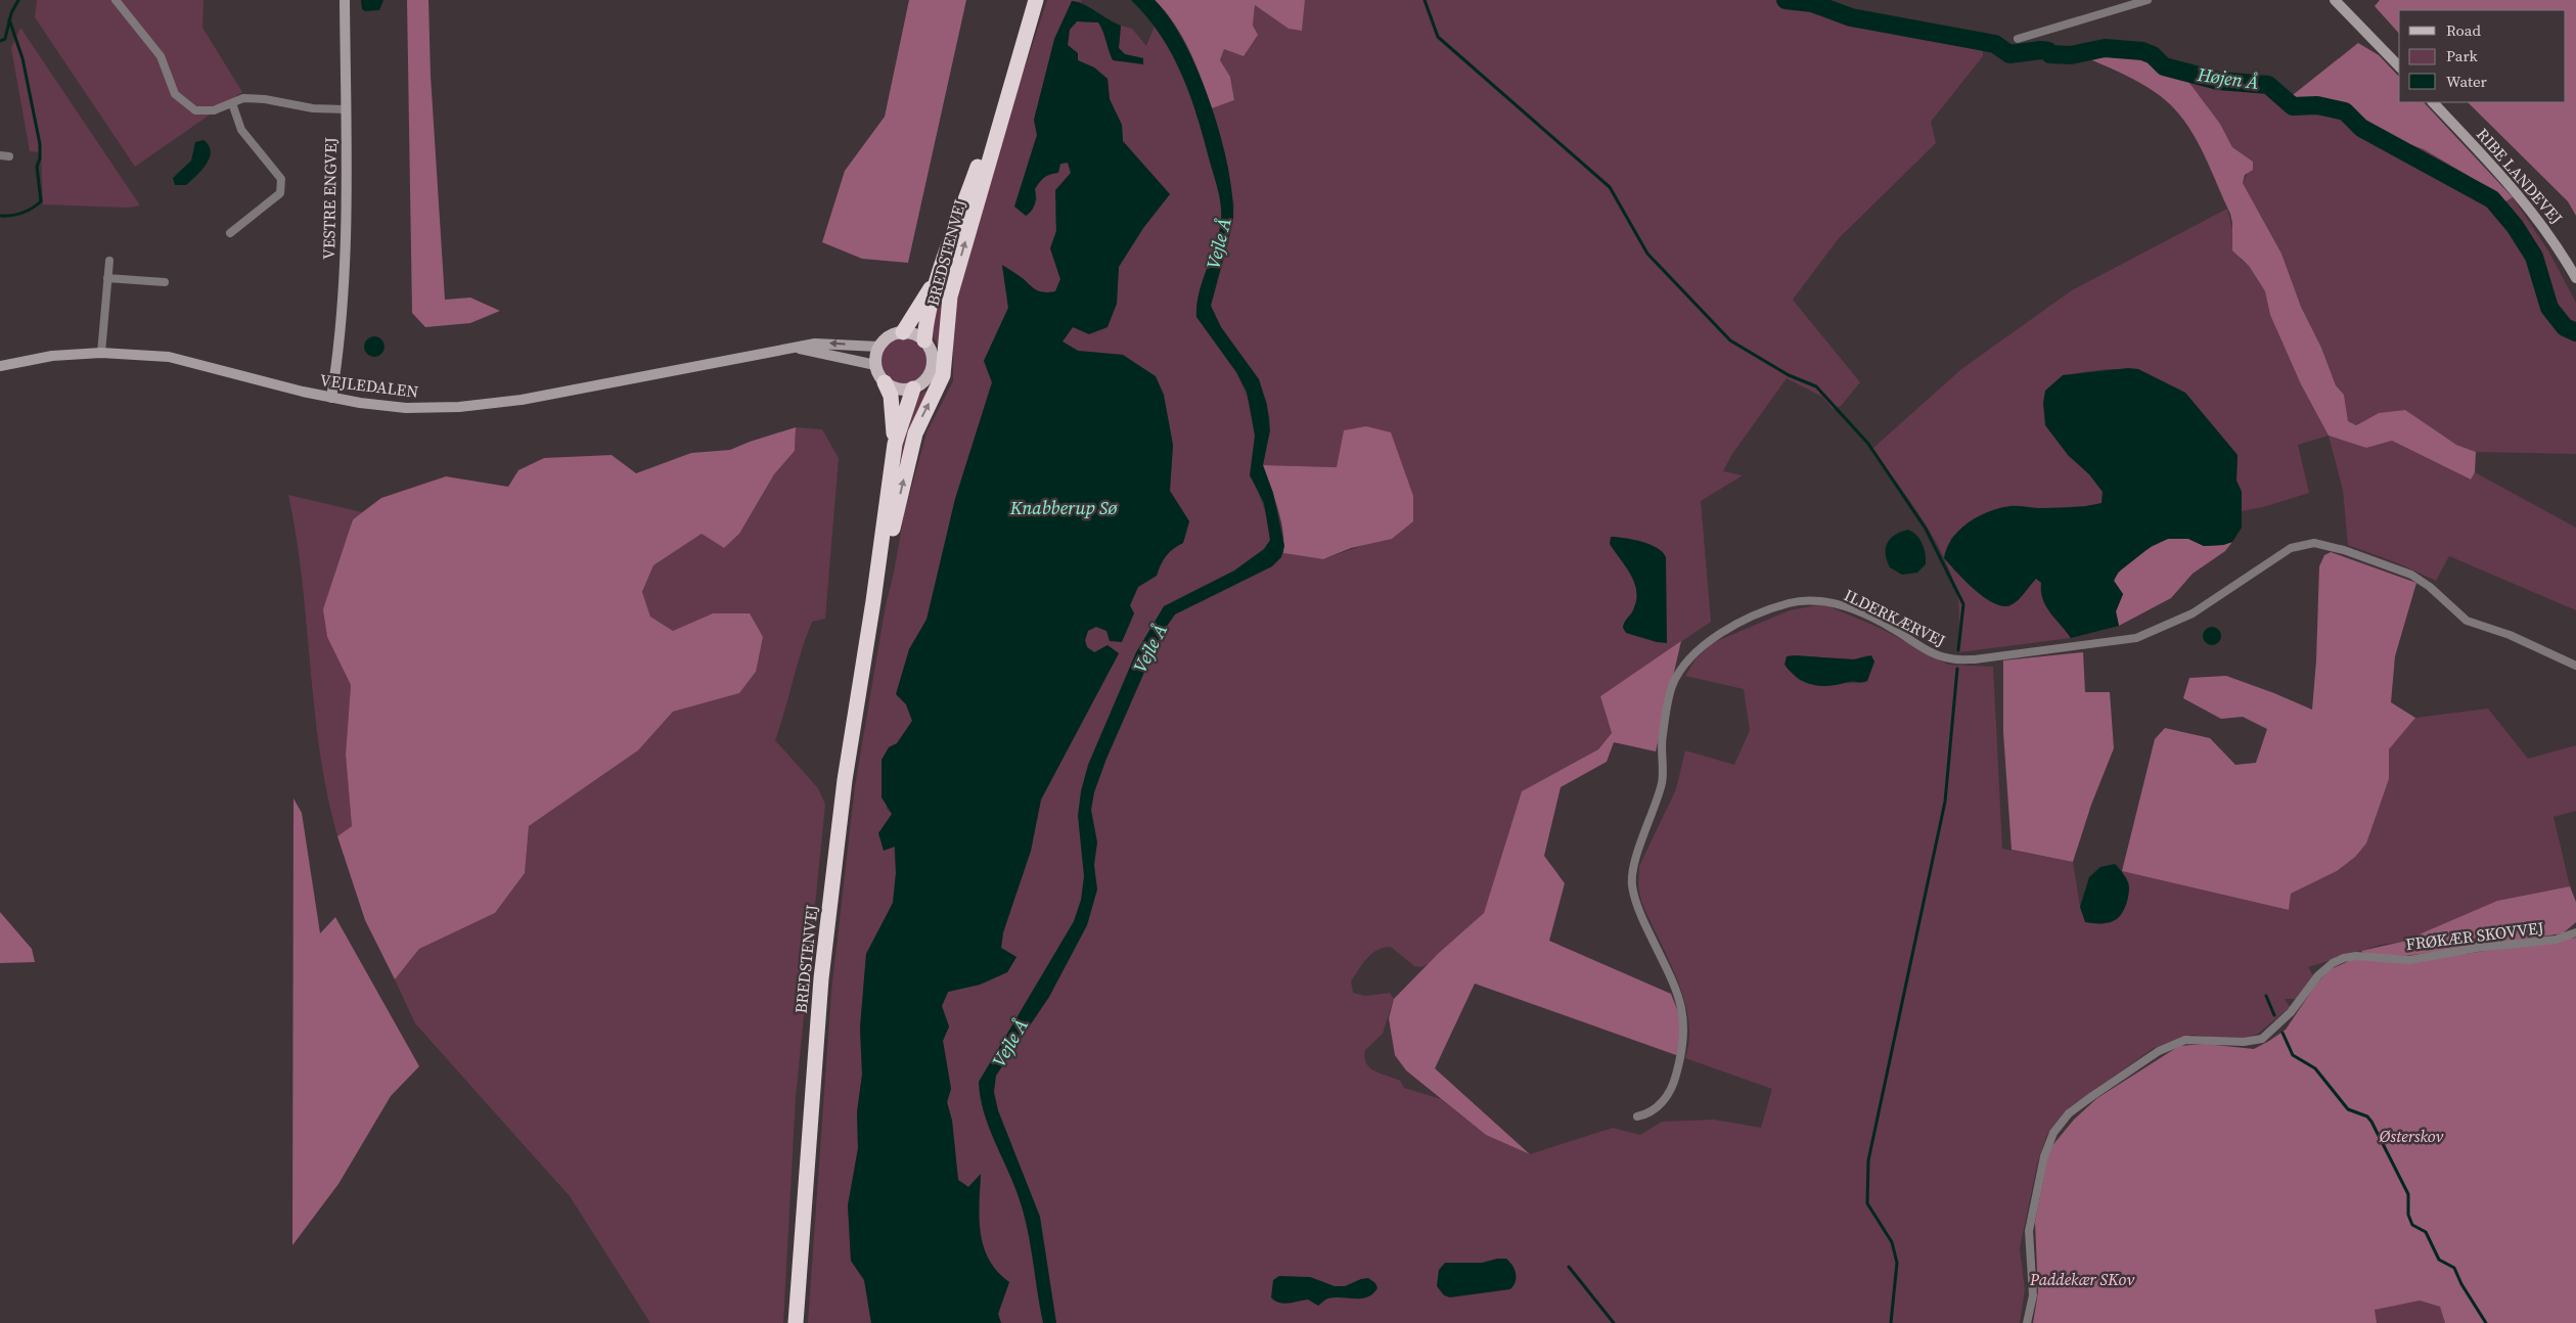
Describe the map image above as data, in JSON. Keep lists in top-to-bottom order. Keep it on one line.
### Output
{"streets":{"highway":["BREDSTENVEJ"],"street":["RIBE LANDEVEJ","VESTRE ENGVEJ","VEJLEDALEN","ILDERKÆRVEJ","FRØKÆR SKOVVEJ"]},"crossings":[["VESTRE ENGVEJ","VEJLEDALEN"],["BREDSTENVEJ","VEJLEDALEN"]],"water":["Højen Å","Vejle Å","Knabberup Sø"],"parks":["Østerskov","Paddekær SKov"],"legend":["Road","Park","Water"]}
